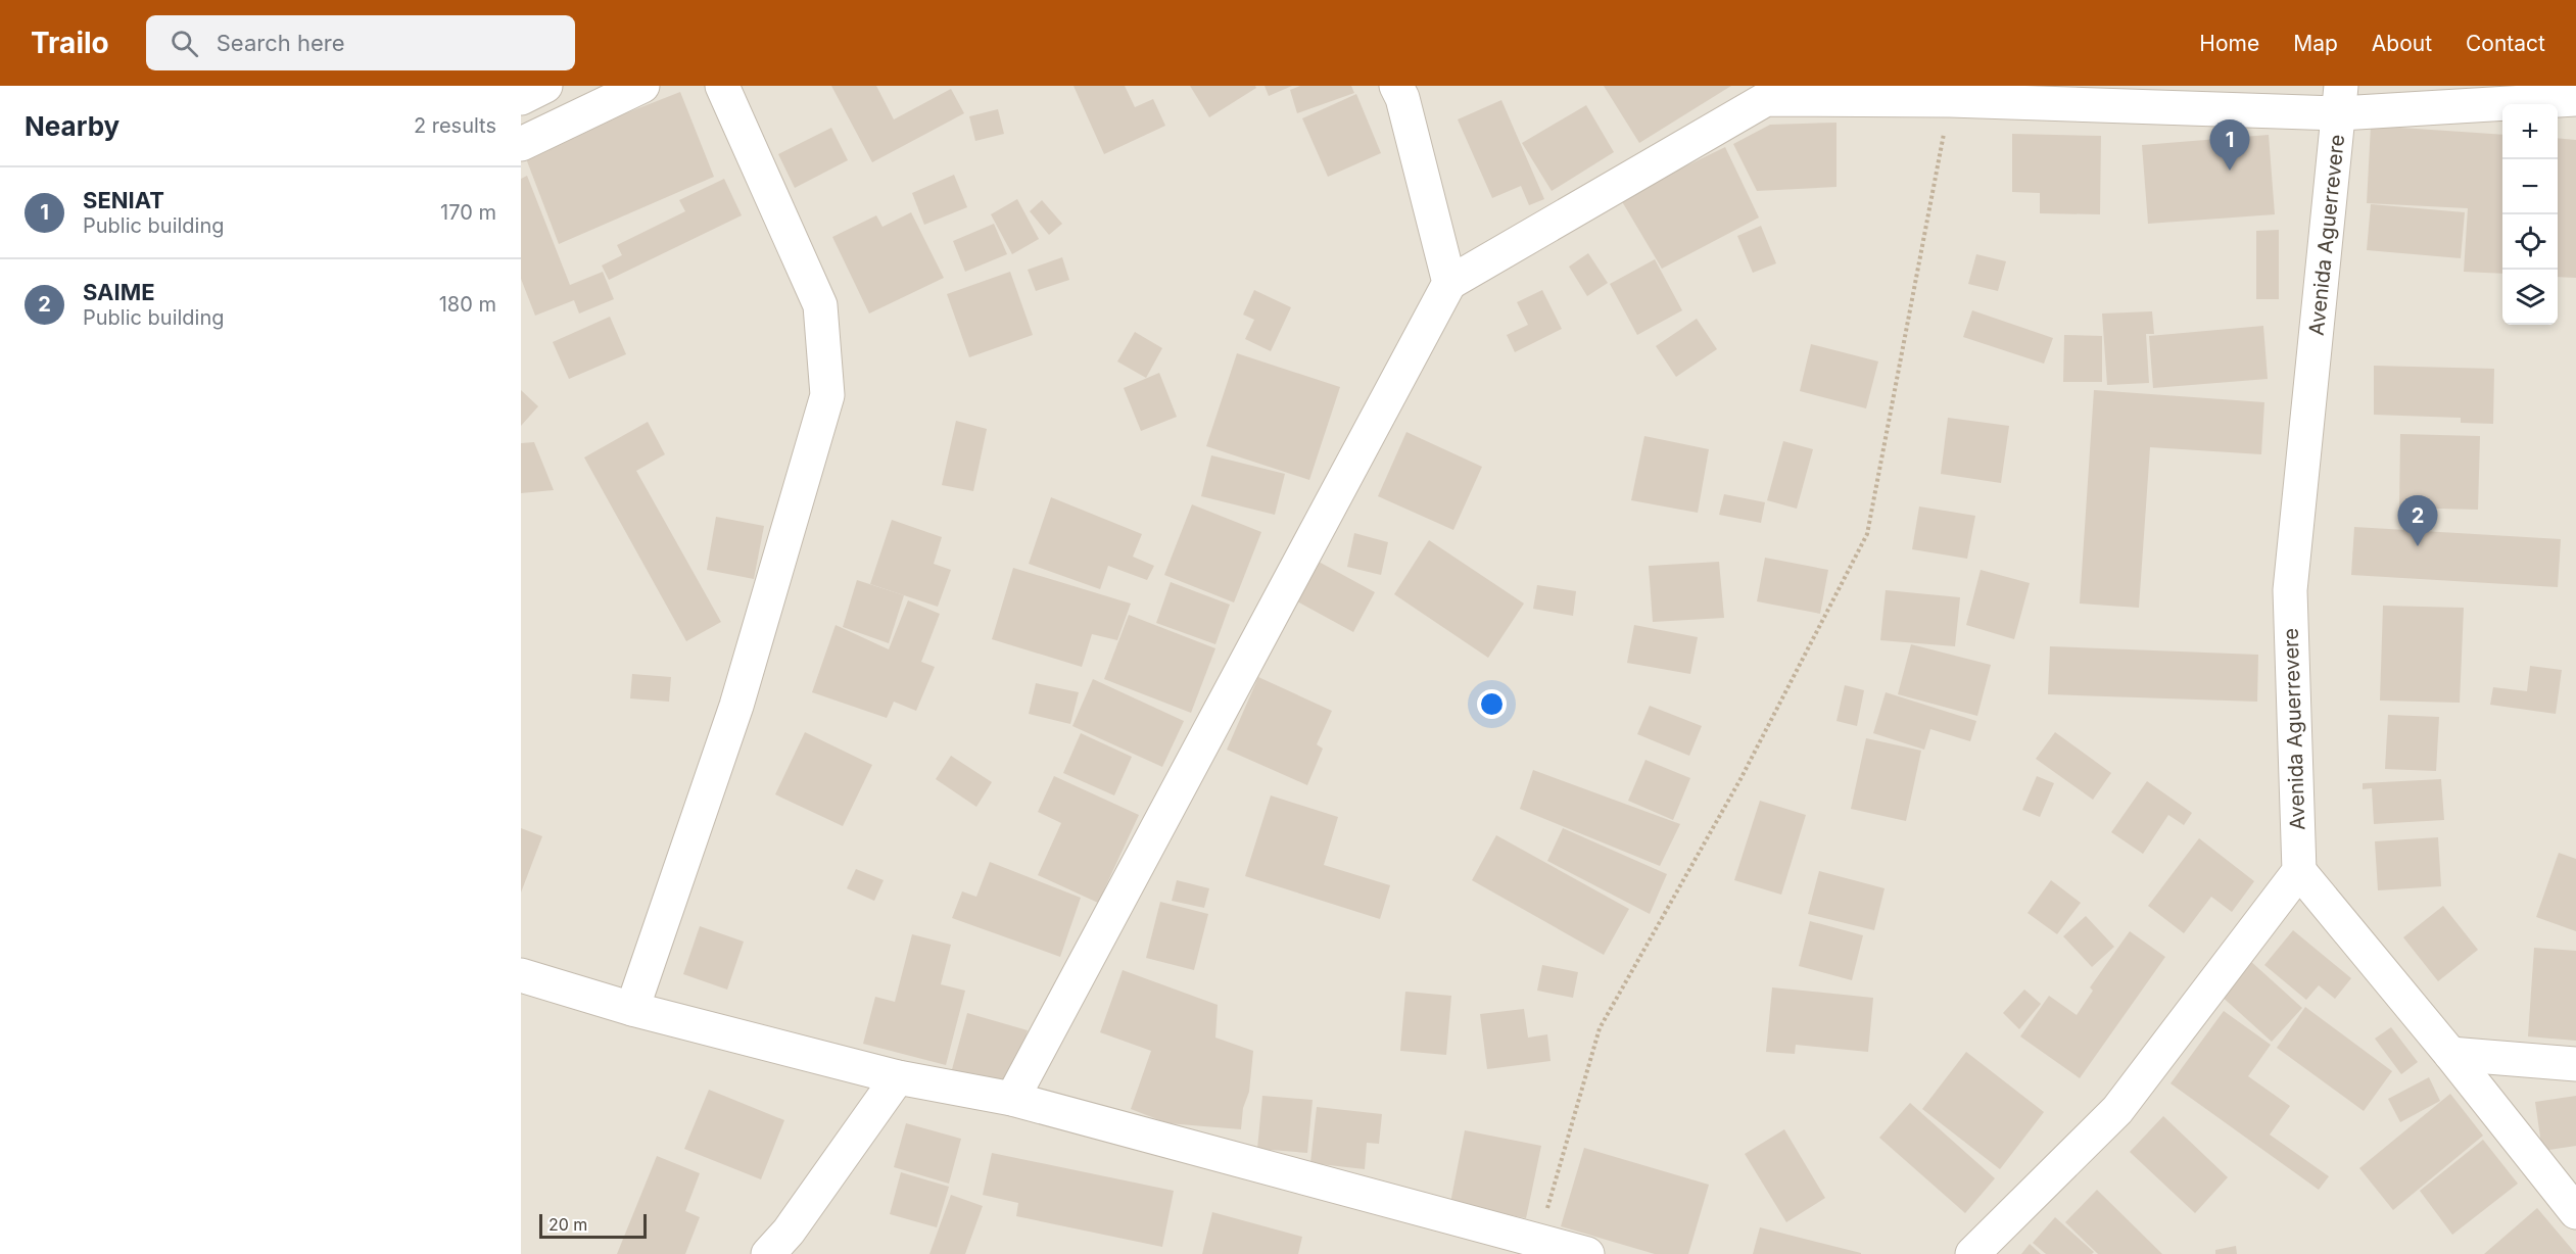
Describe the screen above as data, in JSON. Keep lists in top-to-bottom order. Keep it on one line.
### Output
{"streets":{"street":["Avenida Aguerrevere"]},"scale_bar":"20 m","page":{"header":"Trailo","search":"Search here","nav":["Home","Map","About","Contact"],"heading":["Nearby","2 results"],"map_buttons":["+","−"],"pins":["1","2"],"list":[{"mark":"1","name":"SENIAT","note":"Public building","value":"170 m"},{"mark":"2","name":"SAIME","note":"Public building","value":"180 m"}],"scale":"20 m"}}
